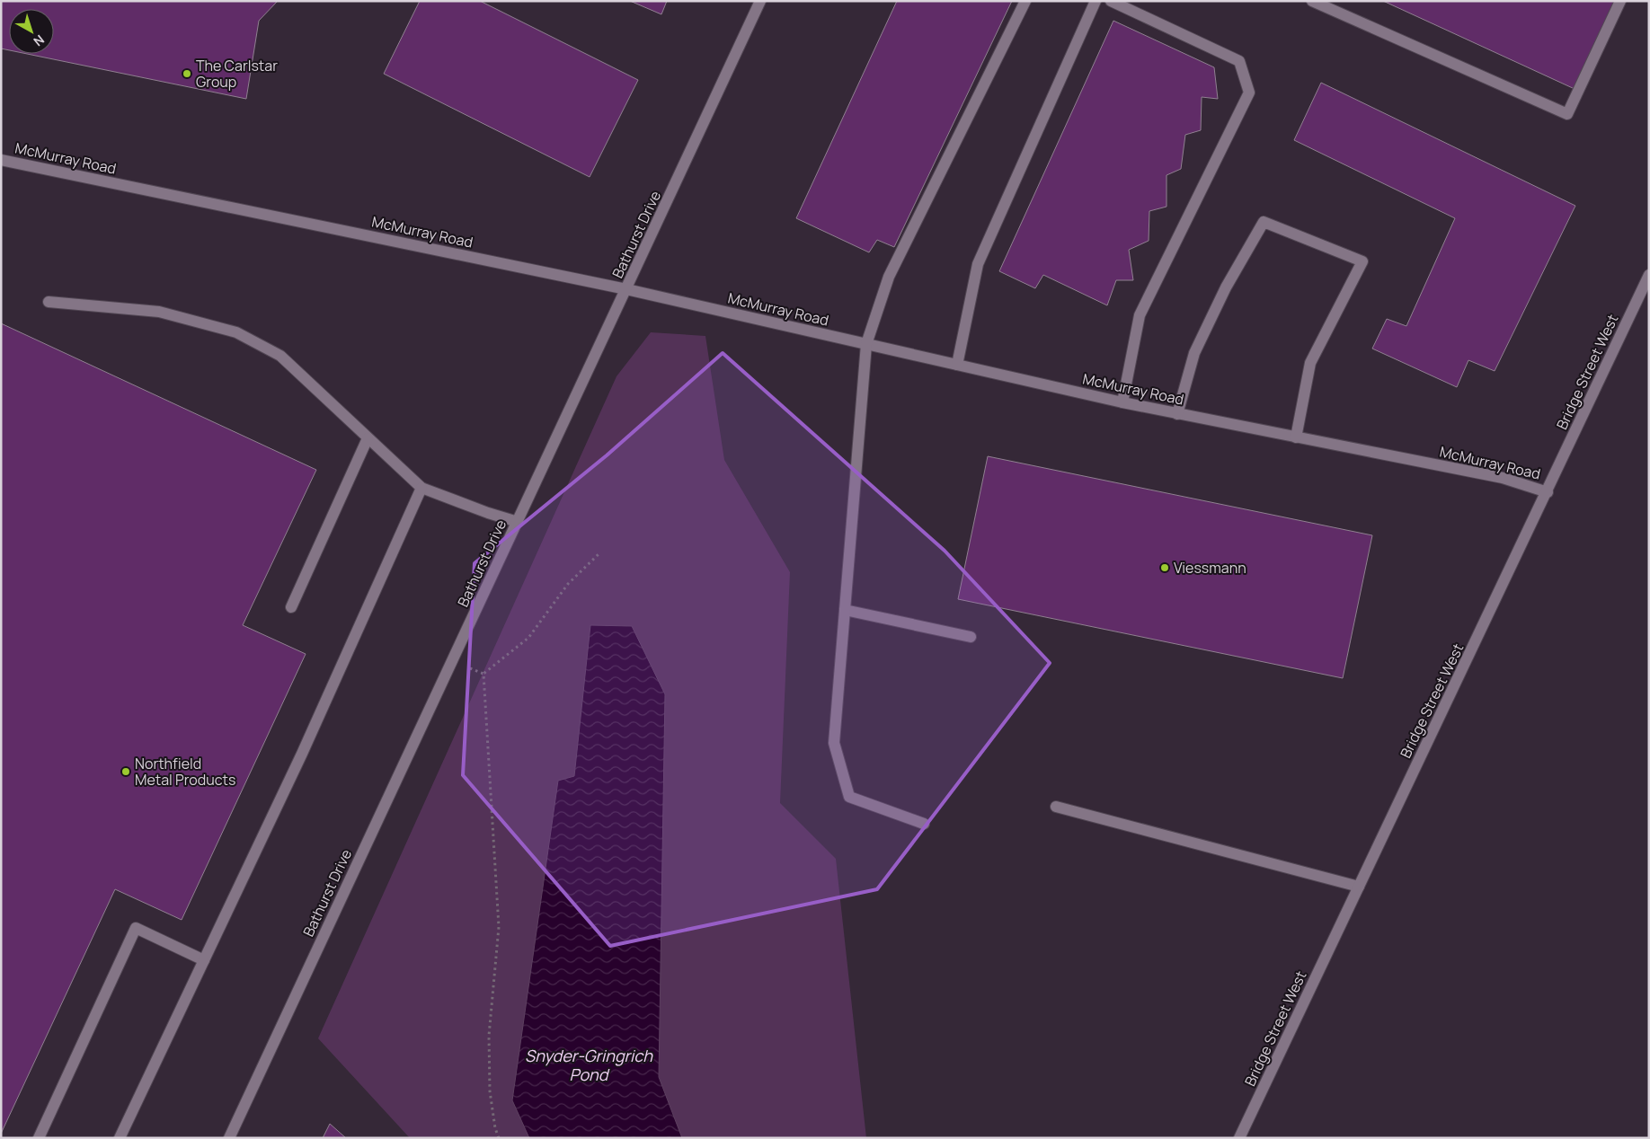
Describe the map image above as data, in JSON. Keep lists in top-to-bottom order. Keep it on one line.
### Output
{"streets":{"street":["McMurray Road","Bathurst Drive","Bridge Street West"]},"crossings":[["McMurray Road","Bathurst Drive"],["McMurray Road","Bridge Street West"]],"water":["Snyder-Gringrich Pond"],"places":["The Carlstar Group","Viessmann","Northfield Metal Products"],"north":"bottom right"}
